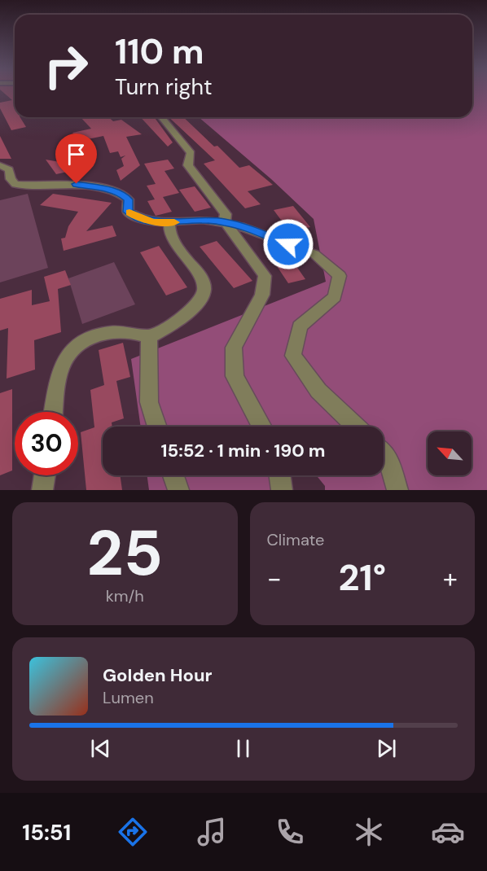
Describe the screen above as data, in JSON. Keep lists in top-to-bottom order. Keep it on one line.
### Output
{"north":"top left","page":{"turn":["110 m","Turn right"],"limit":"30","trip":"15:52 · 1 min · 190 m","tile":[["25","km/h"],"Climate"],"heat":["−","21°","+"],"song":["Golden Hour","Lumen"],"tabs":"15:51"}}
